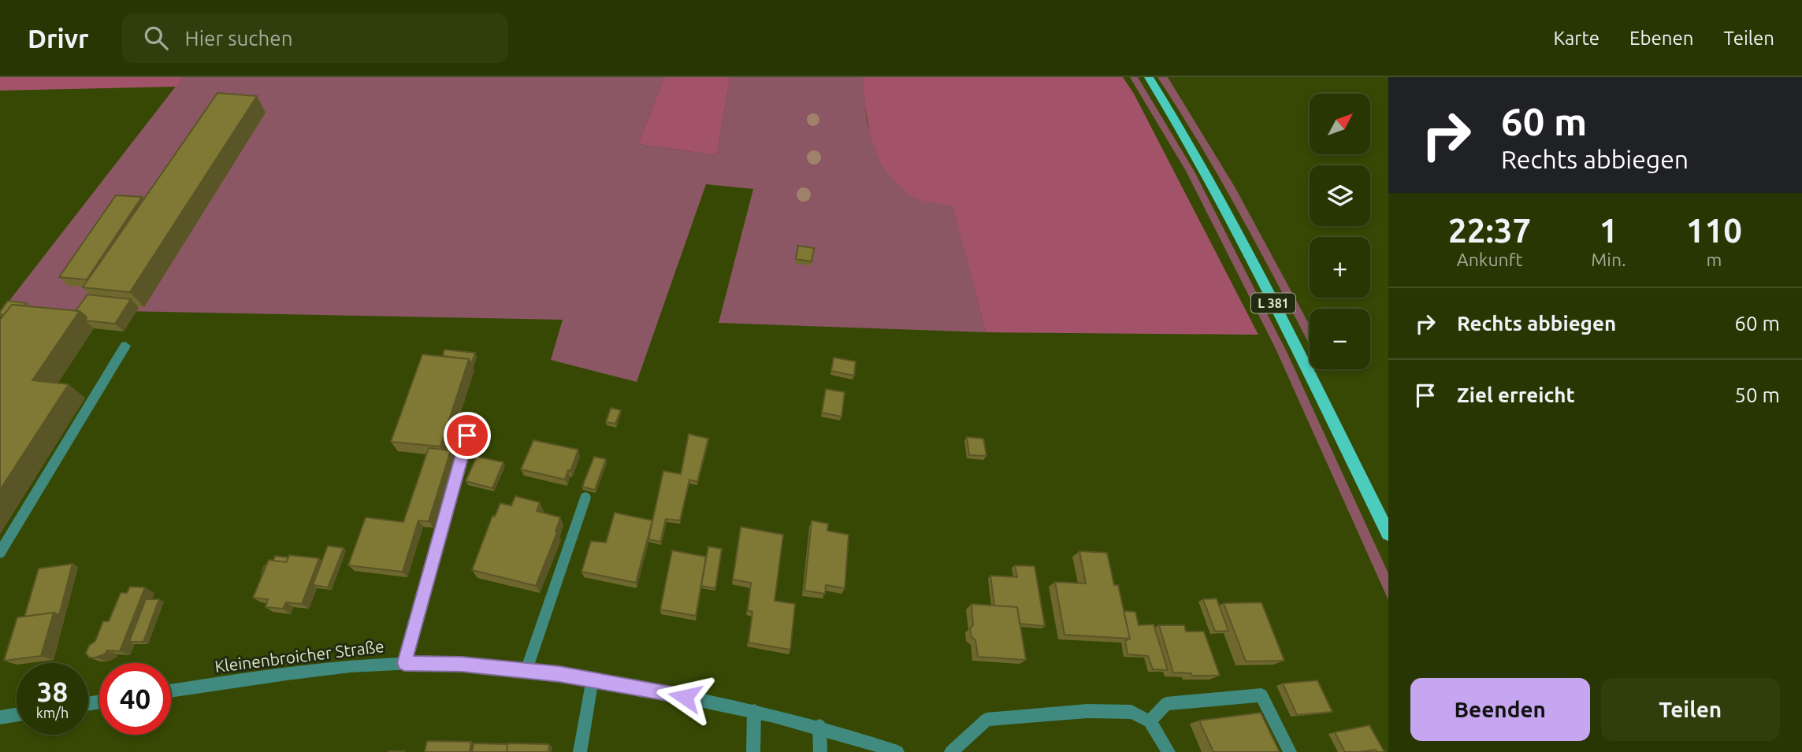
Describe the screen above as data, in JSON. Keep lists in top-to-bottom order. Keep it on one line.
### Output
{"streets":{"main road":["L 381"],"street":["Kleinenbroicher Straße"]},"north":"top right","page":{"header":"Drivr","search":"Hier suchen","nav":["Karte","Ebenen","Teilen"],"turn":["60 m","Rechts abbiegen"],"map_buttons":["+","−"],"eta":["22:37","Ankunft","1","Min.","110","m"],"list":[{"name":"Rechts abbiegen","value":"60 m"},{"name":"Ziel erreicht","value":"50 m"}],"speed":"38 km/h","limit":"40","buttons":["Beenden","Teilen"]}}
